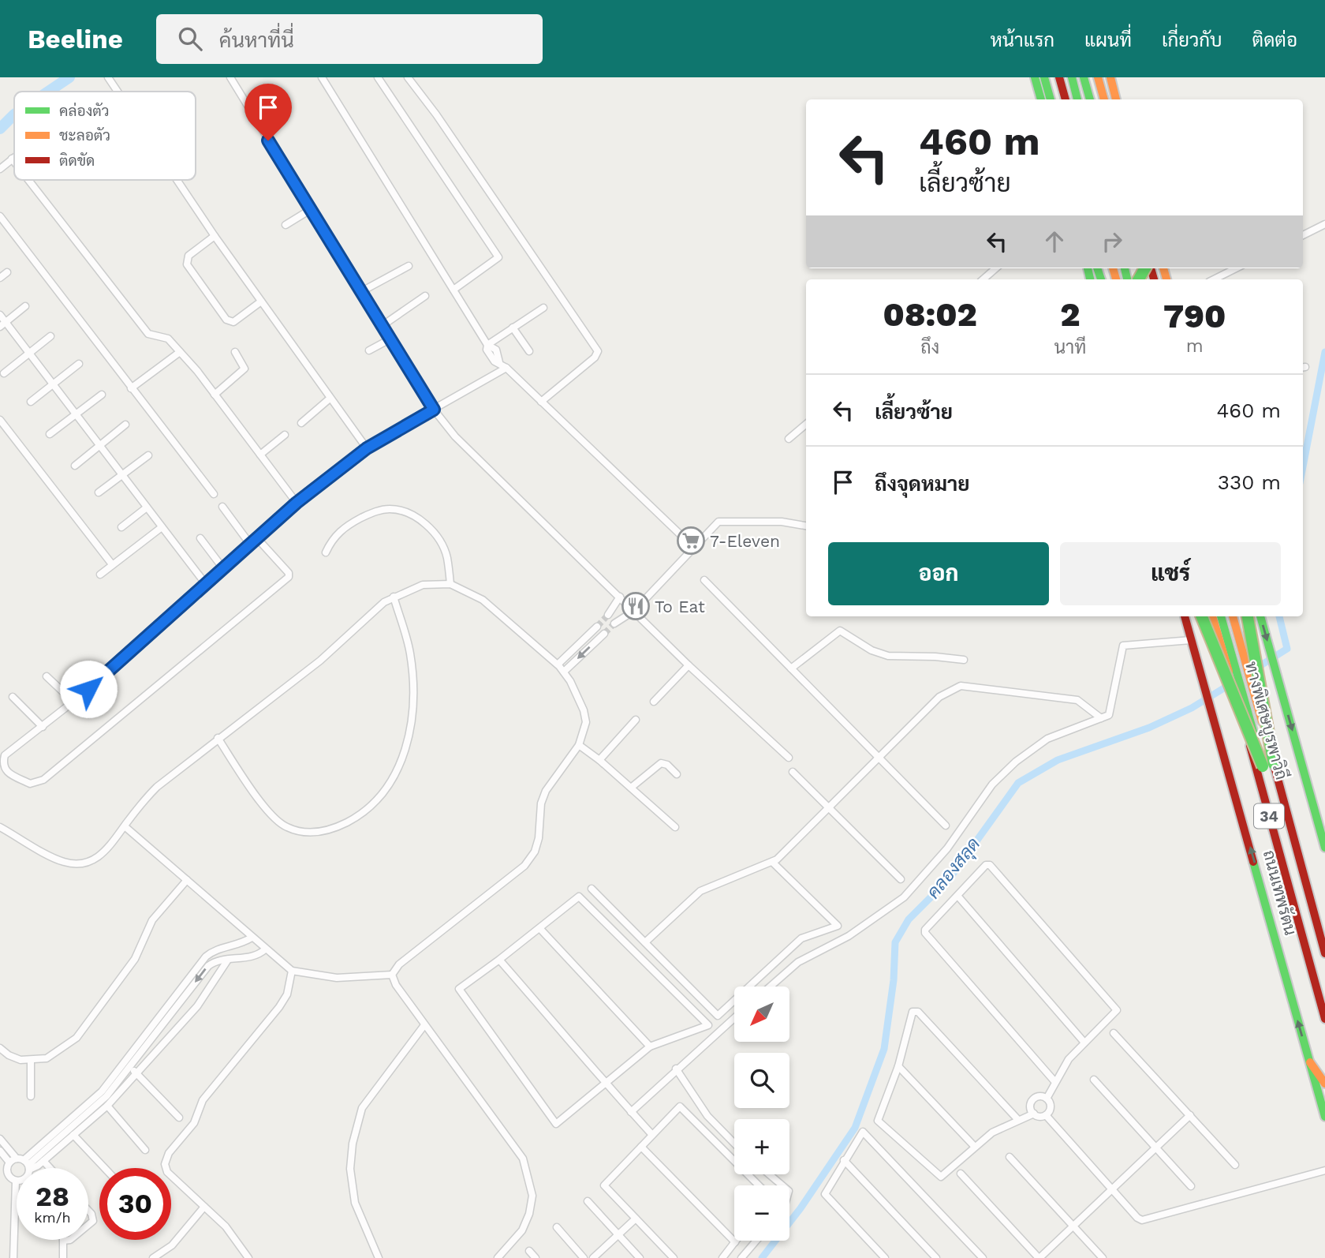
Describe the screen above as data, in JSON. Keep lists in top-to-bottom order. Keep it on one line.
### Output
{"streets":{"main road":["ทางพิเศษบูรพาวิถี","34","ถนนเทพรัตน"]},"water":["คลองสลุด"],"places":{"supermarket":["7-Eleven"],"restaurant":["To Eat"]},"legend":["คล่องตัว","ชะลอตัว","ติดขัด"],"north":"bottom left","page":{"header":"Beeline","search":"ค้นหาที่นี่","nav":["หน้าแรก","แผนที่","เกี่ยวกับ","ติดต่อ"],"turn":["460 m","เลี้ยวซ้าย"],"eta":["08:02","ถึง","2","นาที","790","m"],"list":[{"name":"เลี้ยวซ้าย","value":"460 m"},{"name":"ถึงจุดหมาย","value":"330 m"}],"buttons":["ออก","แชร์"],"map_buttons":["+","−"],"speed":"28 km/h","limit":"30"}}
